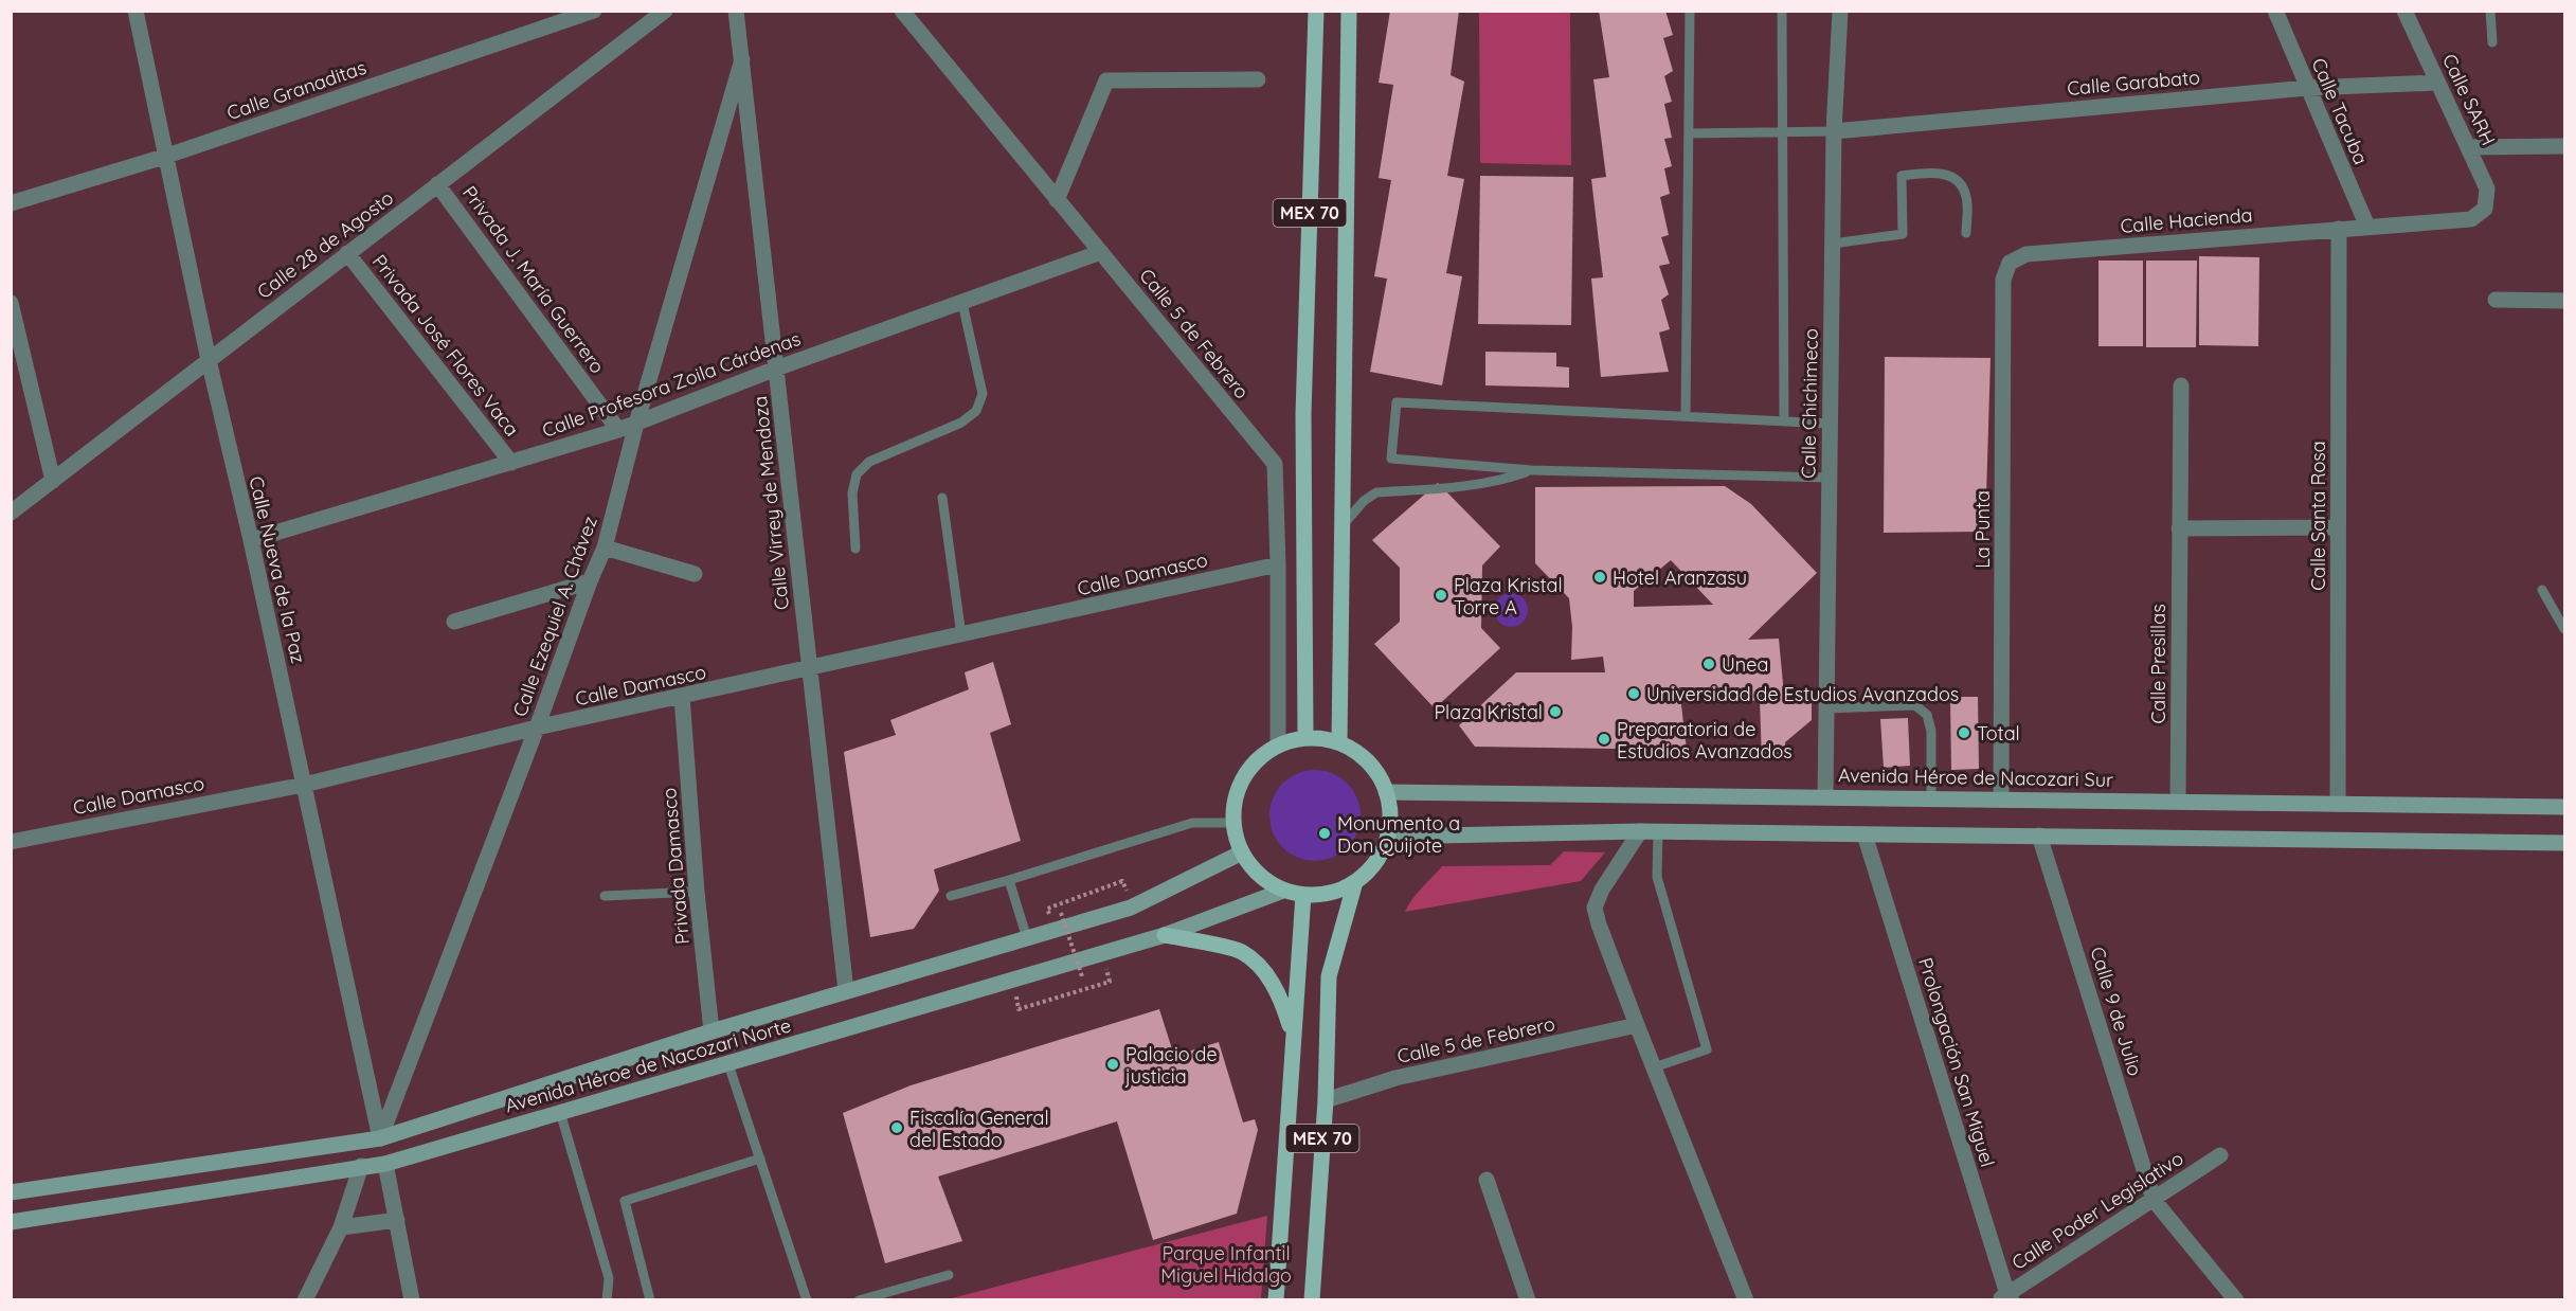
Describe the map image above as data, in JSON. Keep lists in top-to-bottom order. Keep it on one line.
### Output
{"streets":{"main road":["MEX 70","Avenida Héroe de Nacozari Sur","Avenida Héroe de Nacozari Norte"],"street":["Calle Garabato","Calle Granaditas","Calle SARH","Calle Tacuba","Calle Hacienda","Calle 28 de Agosto","Privada J. María Guerrero","Calle 5 de Febrero","Privada José Flores Vaca","Calle Profesora Zoila Cárdenas","Calle Chichimeco","Calle Virrey de Mendoza","Calle Santa Rosa","La Punta","Calle Nueva de la Paz","Calle Damasco","Calle Ezequiel A. Chávez","Calle Presillas","Privada Damasco","Calle 9 de Julio","Prolongación San Miguel","Calle Poder Legislativo"]},"crossings":[["Calle Garabato","Calle SARH"],["Calle Garabato","Calle Tacuba"],["Calle Garabato","Calle Chichimeco"],["Calle Granaditas","Calle Nueva de la Paz"],["Calle SARH","Calle Hacienda"],["Calle Tacuba","Calle Hacienda"],["MEX 70","Calle 5 de Febrero"],["MEX 70","Avenida Héroe de Nacozari Sur"],["MEX 70","Avenida Héroe de Nacozari Norte"],["Calle Hacienda","Calle Santa Rosa"],["Calle Hacienda","La Punta"],["Calle 28 de Agosto","Privada J. María Guerrero"],["Calle 28 de Agosto","Privada José Flores Vaca"],["Calle 28 de Agosto","Calle Nueva de la Paz"],["Privada J. María Guerrero","Calle Profesora Zoila Cárdenas"],["Calle 5 de Febrero","Calle Profesora Zoila Cárdenas"],["Calle 5 de Febrero","Calle Damasco"],["Calle 5 de Febrero","Avenida Héroe de Nacozari Sur"],["Calle 5 de Febrero","Avenida Héroe de Nacozari Norte"],["Privada José Flores Vaca","Calle Profesora Zoila Cárdenas"],["Calle Profesora Zoila Cárdenas","Calle Virrey de Mendoza"],["Calle Profesora Zoila Cárdenas","Calle Nueva de la Paz"],["Calle Profesora Zoila Cárdenas","Calle Ezequiel A. Chávez"],["Calle Chichimeco","Avenida Héroe de Nacozari Sur"],["Calle Virrey de Mendoza","Calle Damasco"],["Calle Virrey de Mendoza","Calle Ezequiel A. Chávez"],["Calle Virrey de Mendoza","Avenida Héroe de Nacozari Norte"],["Calle Santa Rosa","Avenida Héroe de Nacozari Sur"],["La Punta","Avenida Héroe de Nacozari Sur"],["Calle Nueva de la Paz","Calle Damasco"],["Calle Nueva de la Paz","Calle Ezequiel A. Chávez"],["Calle Nueva de la Paz","Avenida Héroe de Nacozari Norte"],["Calle Damasco","Calle Ezequiel A. Chávez"],["Calle Damasco","Privada Damasco"],["Calle Ezequiel A. Chávez","Avenida Héroe de Nacozari Norte"],["Calle Presillas","Avenida Héroe de Nacozari Sur"],["Avenida Héroe de Nacozari Sur","Avenida Héroe de Nacozari Norte"],["Privada Damasco","Avenida Héroe de Nacozari Norte"],["Calle 9 de Julio","Calle Poder Legislativo"],["Prolongación San Miguel","Calle Poder Legislativo"]],"parks":["Parque Infantil Miguel Hidalgo"],"places":["Hotel Aranzasu","Plaza Kristal Torre A","Unea","Universidad de Estudios Avanzados","Plaza Kristal","Total","Preparatoria de Estudios Avanzados","Monumento a Don Quijote","Palacio de justicia","Fiscalía General del Estado"]}
